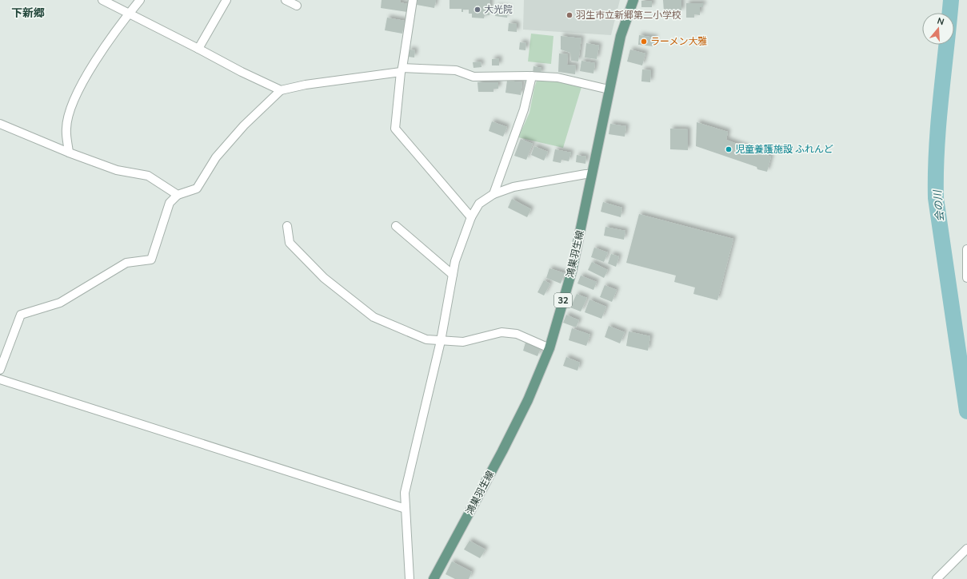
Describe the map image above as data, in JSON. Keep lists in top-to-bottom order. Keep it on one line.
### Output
{"streets":{"main road":["鴻巣羽生線","32"]},"districts":["下新郷"],"water":["会の川"],"places":["大光院","羽生市立新郷第二小学校","ラーメン大雅","児童養護施設 ふれんど"],"north":"top"}
